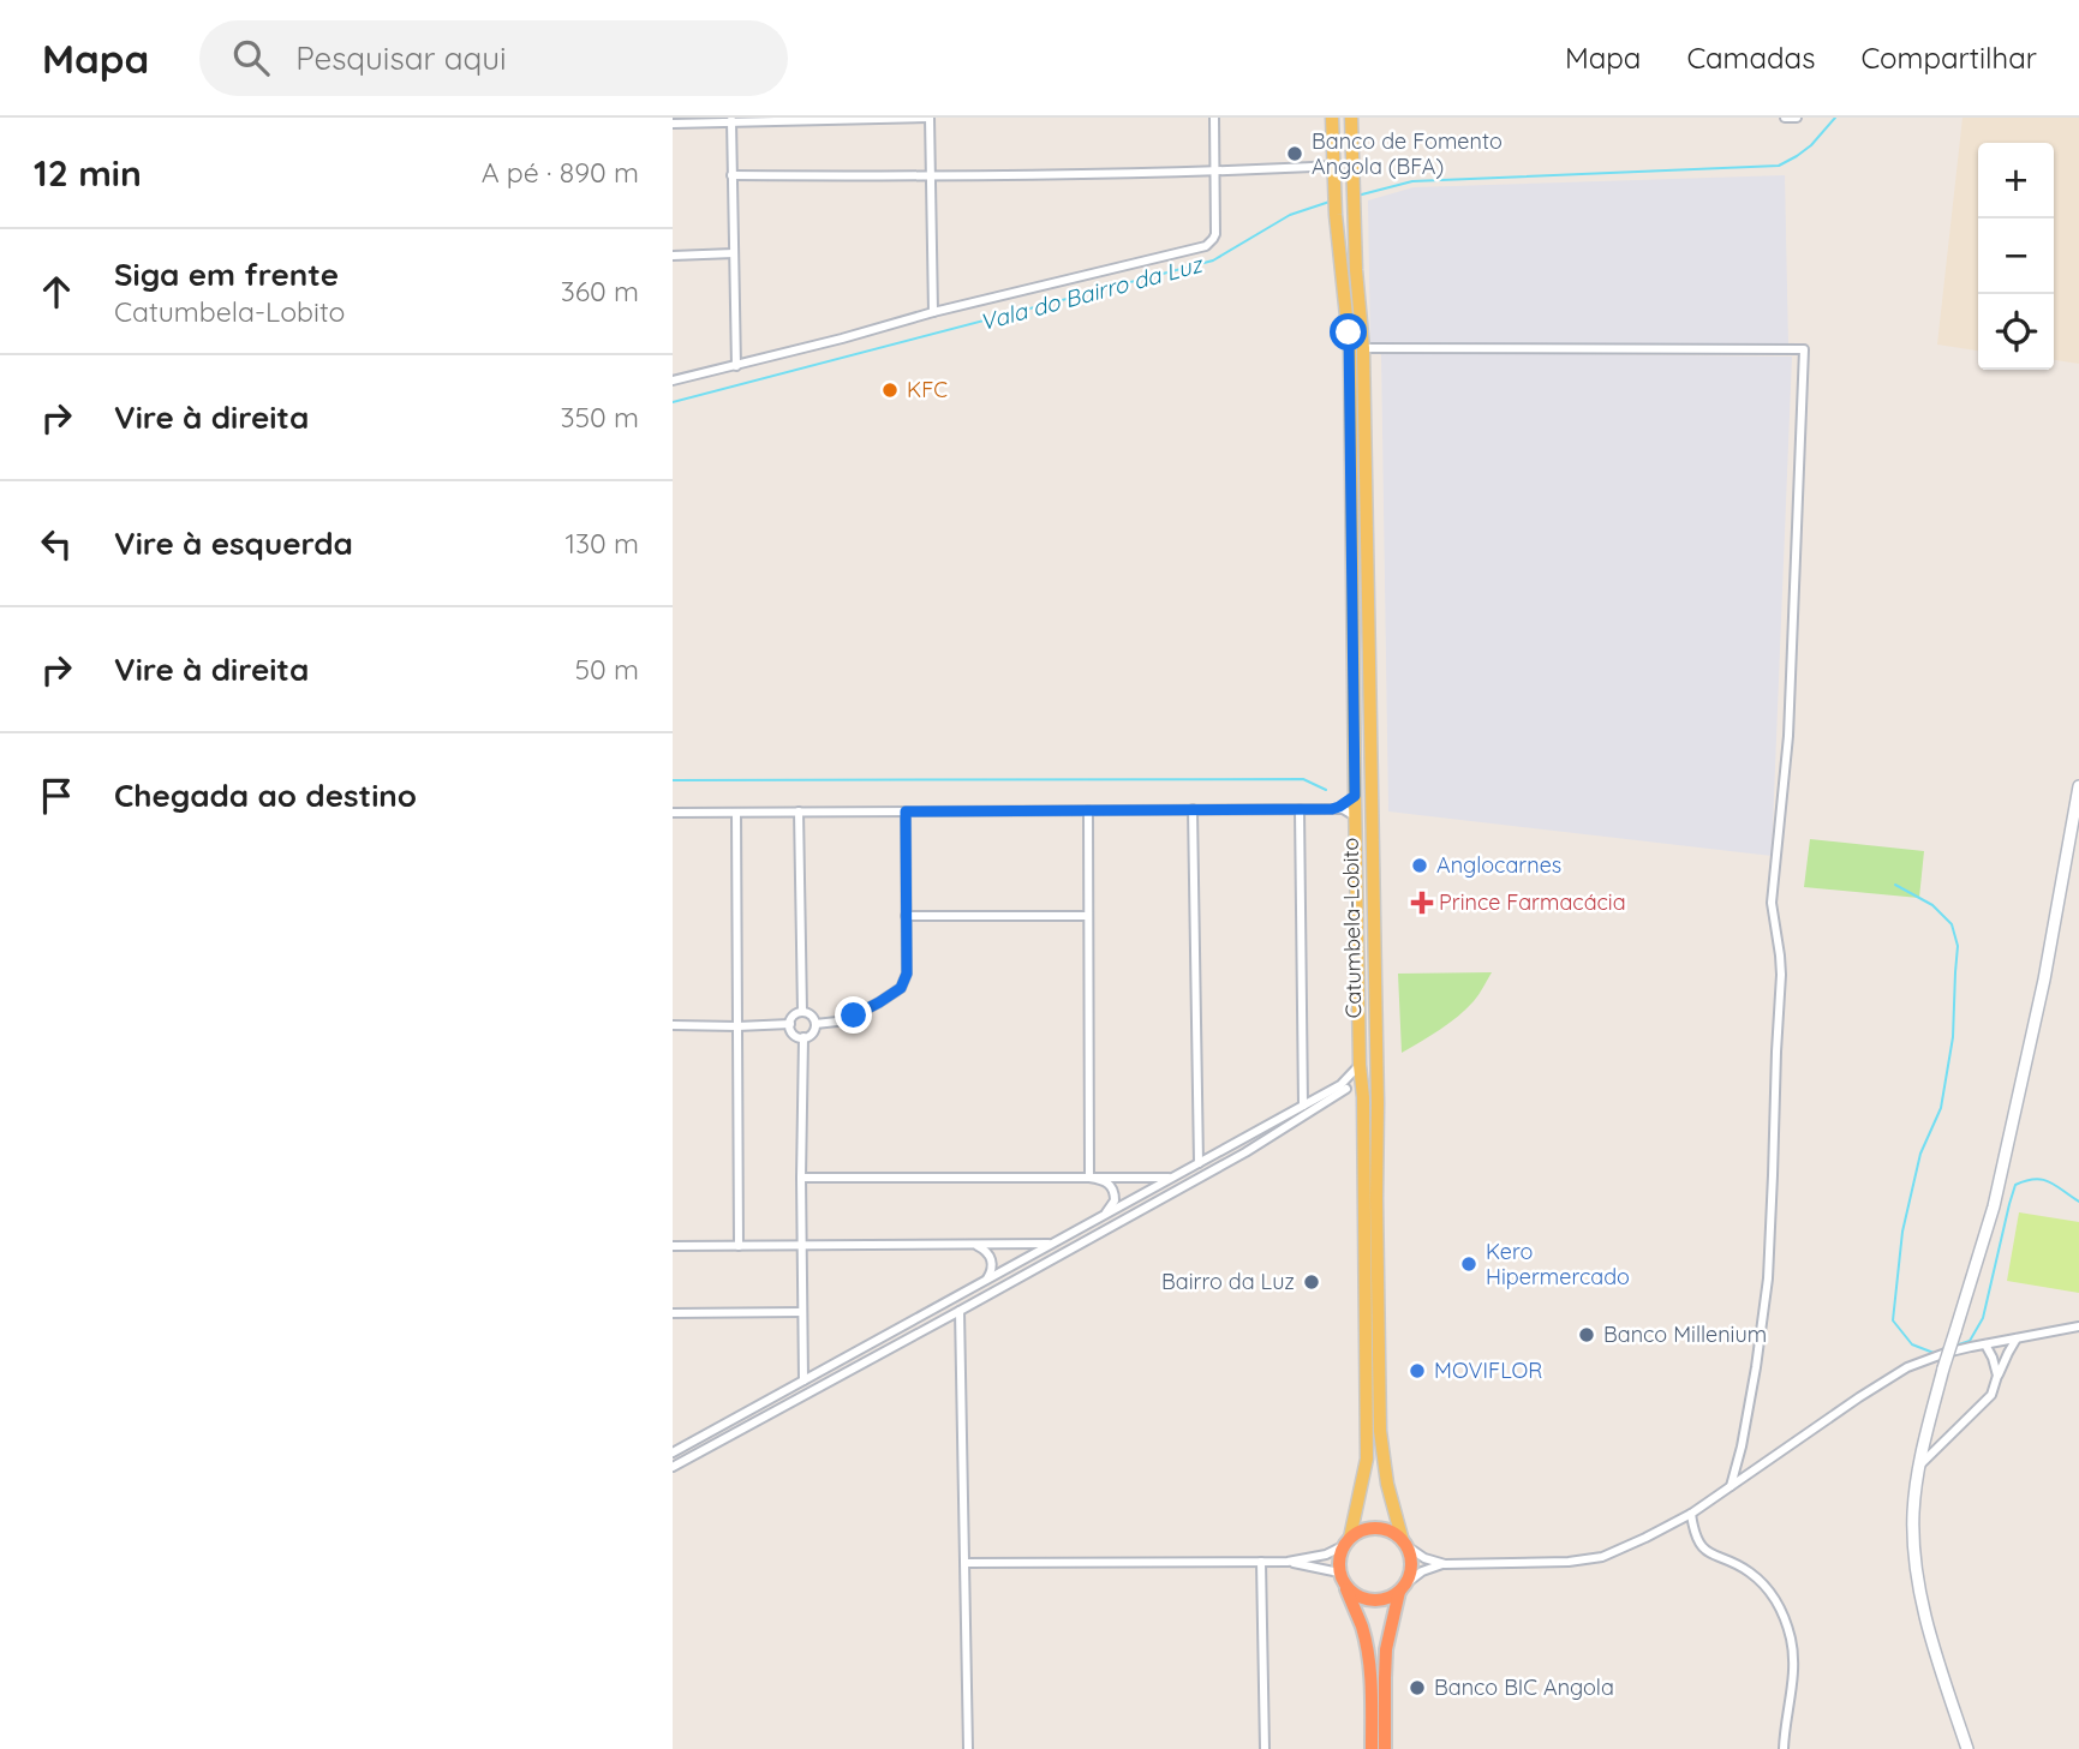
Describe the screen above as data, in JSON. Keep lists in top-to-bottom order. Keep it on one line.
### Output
{"streets":{"main road":["Catumbela-Lobito"]},"water":["Vala do Bairro da Luz"],"places":{"other":["Banco de Fomento Angola (BFA)","KFC","Anglocarnes","Kero Hipermercado","Bairro da Luz","Banco Millenium","MOVIFLOR","Banco BIC Angola"],"health":["Prince Farmacácia"]},"page":{"header":"Mapa","search":"Pesquisar aqui","nav":["Mapa","Camadas","Compartilhar"],"heading":["12 min","A pé · 890 m"],"map_buttons":["+","−"],"list":[["Siga em frente","Catumbela-Lobito","360 m"],["Vire à direita","350 m"],["Vire à esquerda","130 m"],["Vire à direita","50 m"],"Chegada ao destino"]}}
